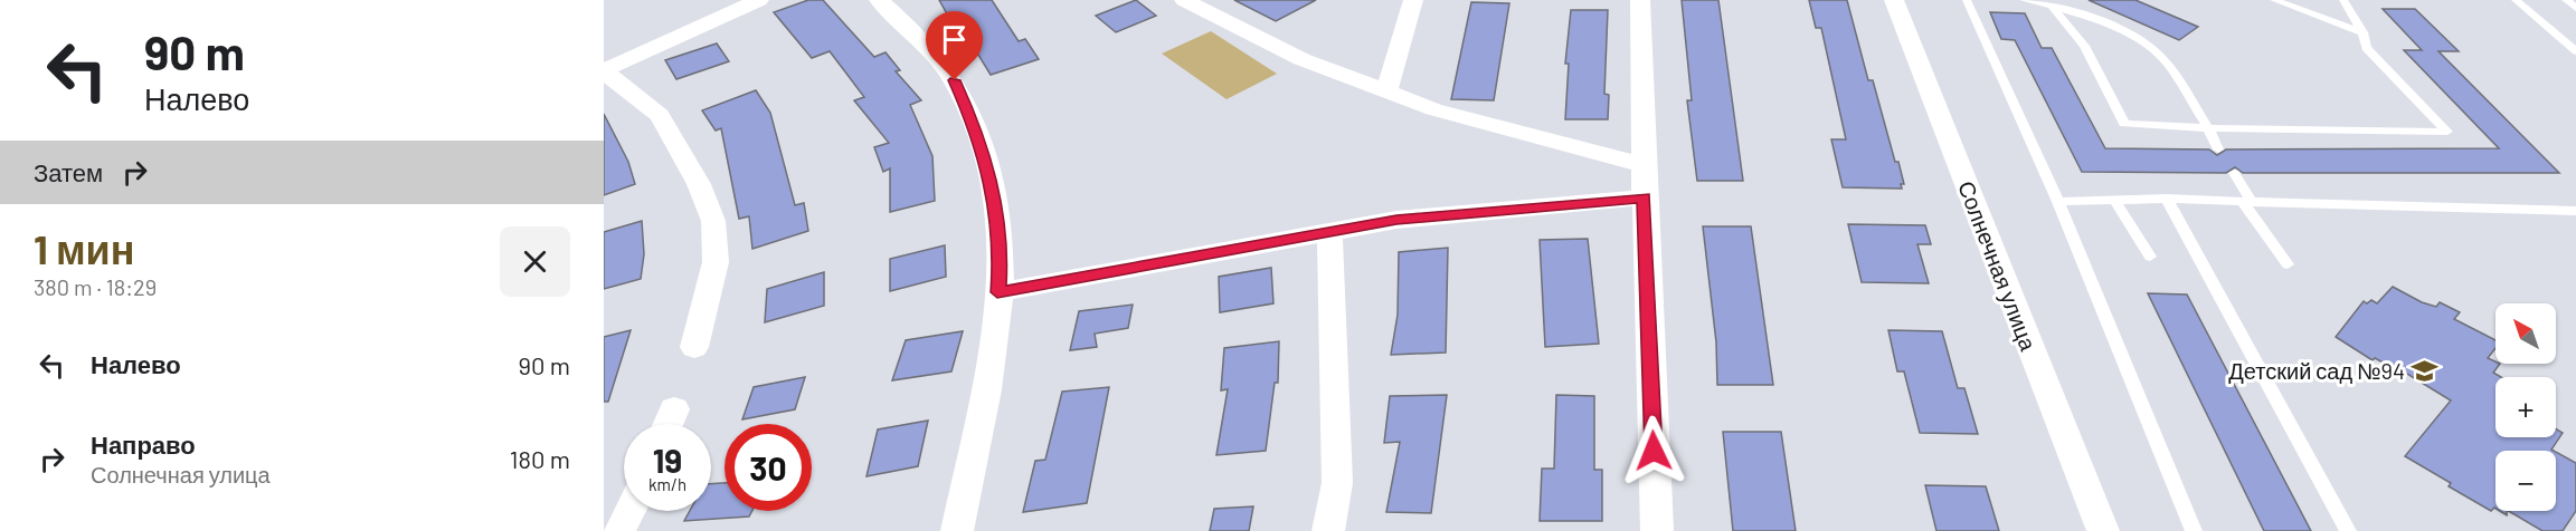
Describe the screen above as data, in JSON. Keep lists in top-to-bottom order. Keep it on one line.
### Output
{"streets":{"street":["Солнечная улица"]},"places":{"school or university":["Детский сад №94"]},"north":"top left","page":{"turn":["90 m","Налево"],"then":"Затем","heading":["1 мин","380 m · 18:29"],"map_buttons":["+","−"],"list":[{"name":"Налево","value":"90 m"},{"name":"Направо","note":"Солнечная улица","value":"180 m"}],"speed":"19 km/h","limit":"30"}}
